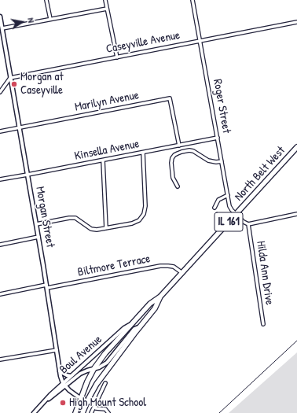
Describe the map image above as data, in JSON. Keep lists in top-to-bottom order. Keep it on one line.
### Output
{"streets":{"main road":["North Belt West","IL 161"],"street":["Caseyville Avenue","Marilyn Avenue","Roger Street","Kinsella Avenue","Morgan Street","Biltmore Terrace","Hilda Ann Drive","Boul Avenue"]},"crossings":[["Caseyville Avenue","Roger Street"],["Caseyville Avenue","Morgan Street"],["Marilyn Avenue","Kinsella Avenue"],["Marilyn Avenue","Morgan Street"],["Roger Street","Kinsella Avenue"],["Roger Street","North Belt West"],["Kinsella Avenue","Morgan Street"],["North Belt West","Biltmore Terrace"],["North Belt West","Boul Avenue"],["Morgan Street","Biltmore Terrace"],["Morgan Street","Boul Avenue"]],"places":["Morgan at Caseyville","High Mount School"],"north":"right"}
